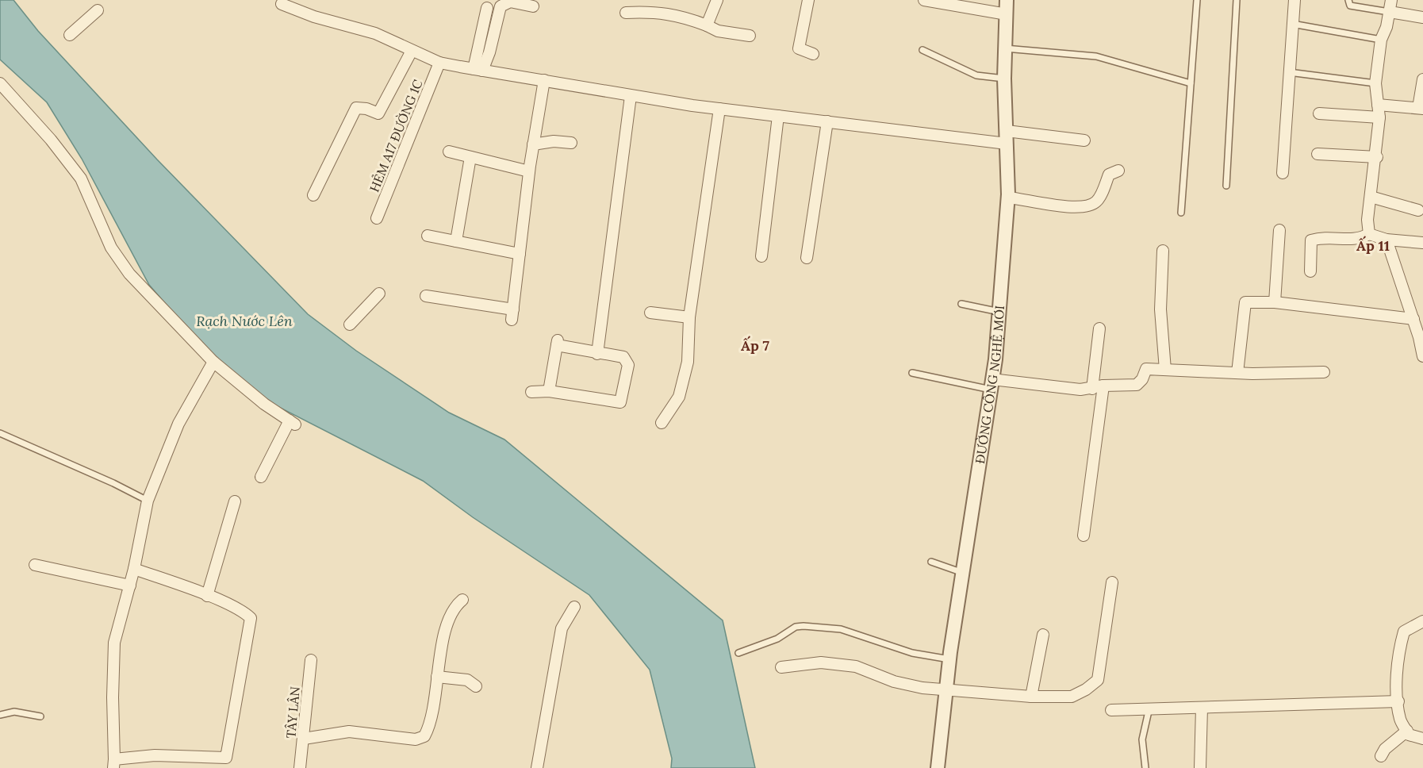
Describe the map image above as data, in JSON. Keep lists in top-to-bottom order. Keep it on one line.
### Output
{"streets":{"street":["HẺM A17 ĐƯỜNG 1C","ĐƯỜNG CÔNG NGHỆ MỚI","TÂY LÂN"]},"districts":["Ấp 11","Ấp 7"],"water":["Rạch Nước Lên"]}
